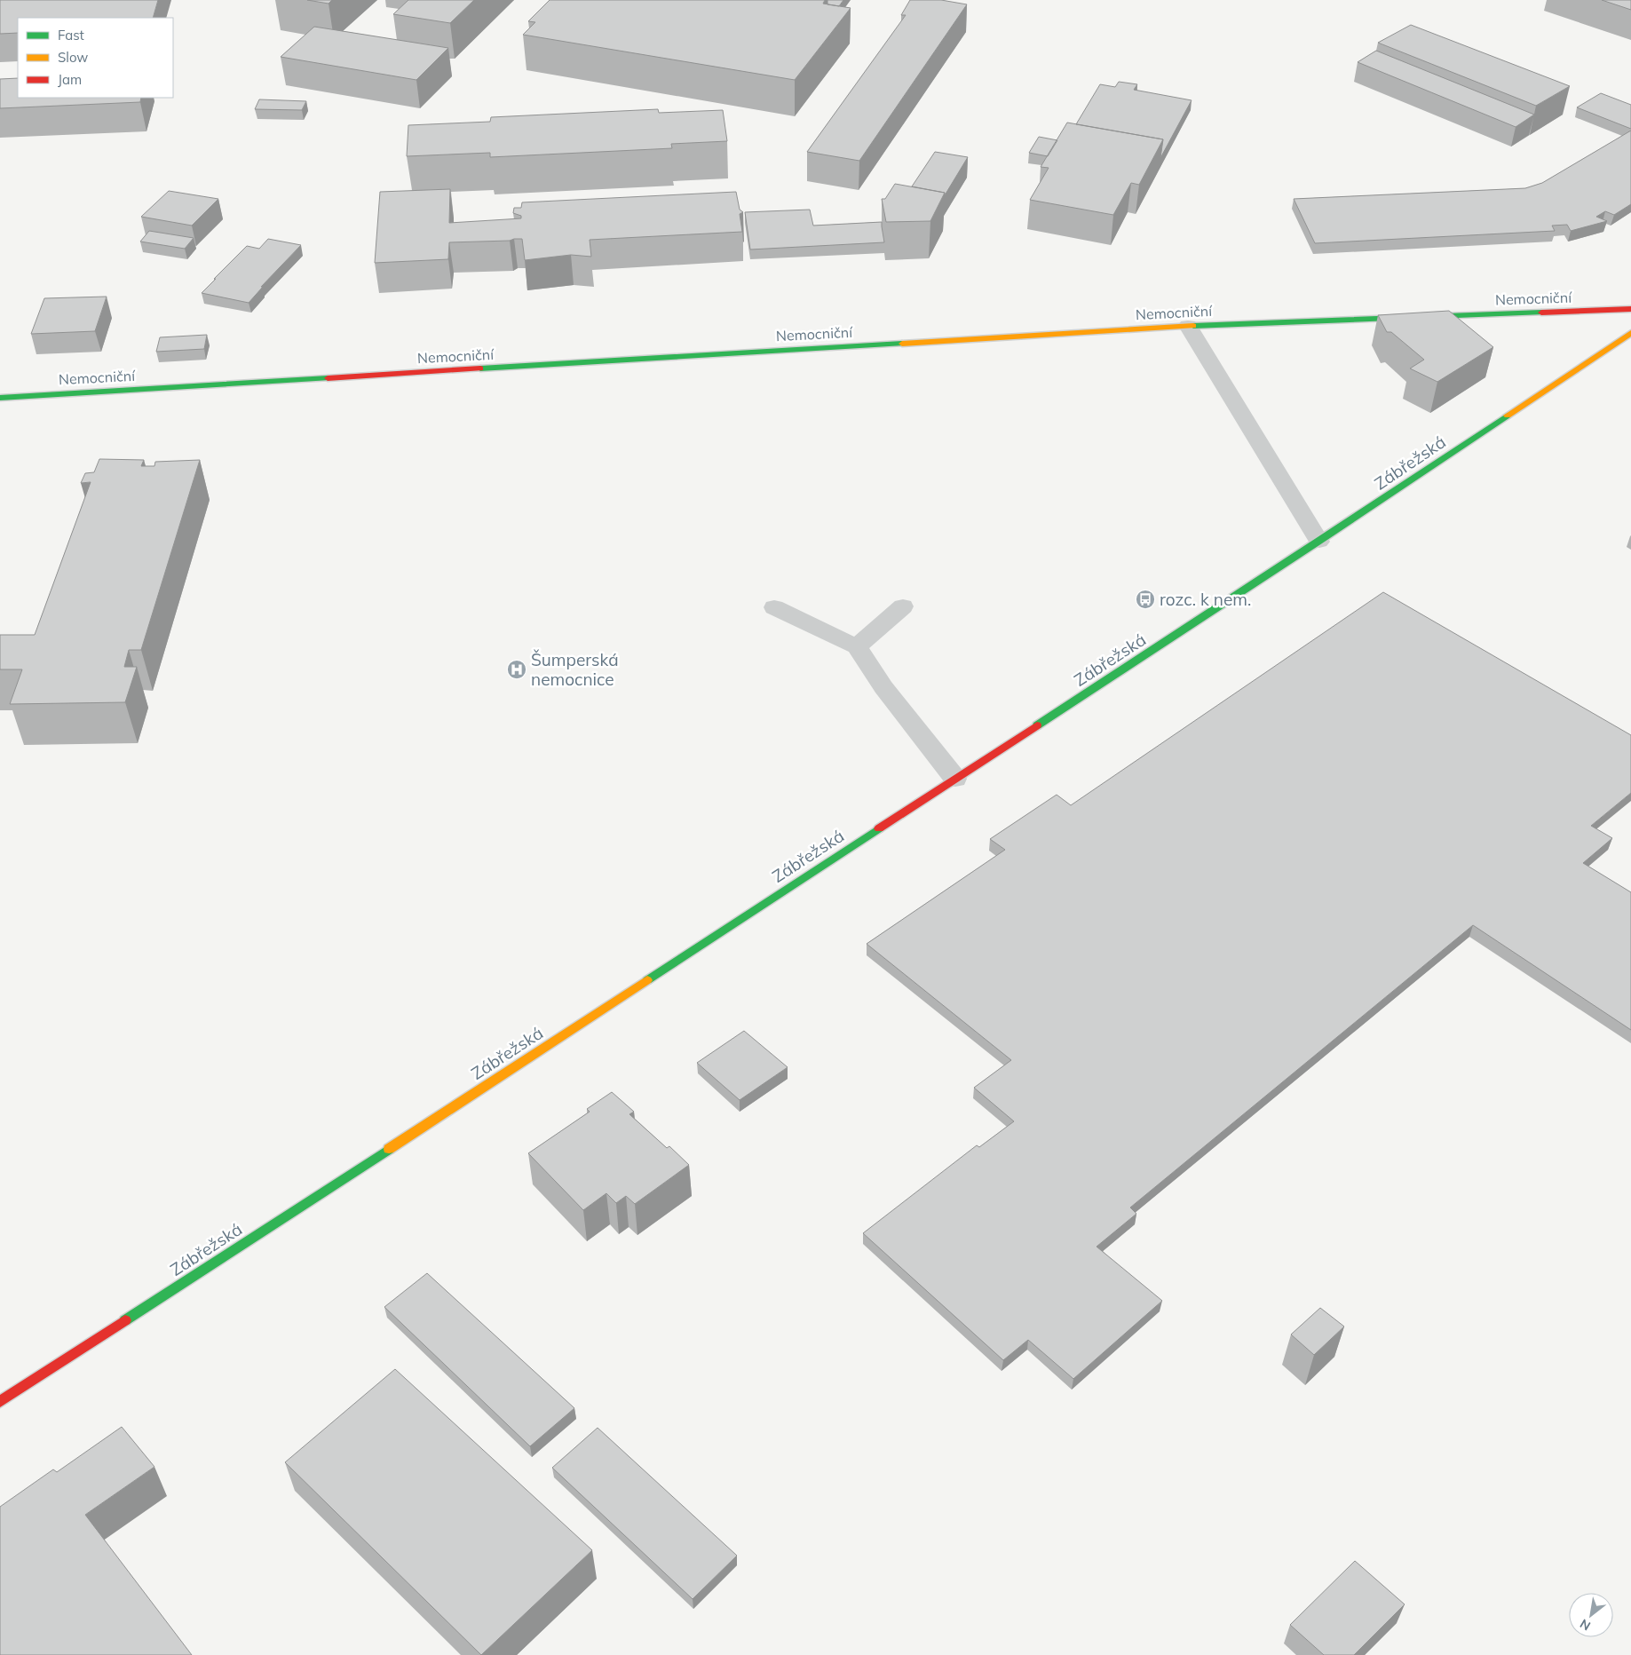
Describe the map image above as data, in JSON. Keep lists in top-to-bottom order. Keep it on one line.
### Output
{"streets":{"street":["Nemocniční","Zábřežská"]},"places":{"bus stop":["rozc. k nem."],"hospital":["Šumperská nemocnice"]},"legend":["Fast","Slow","Jam"],"north":"bottom left"}
